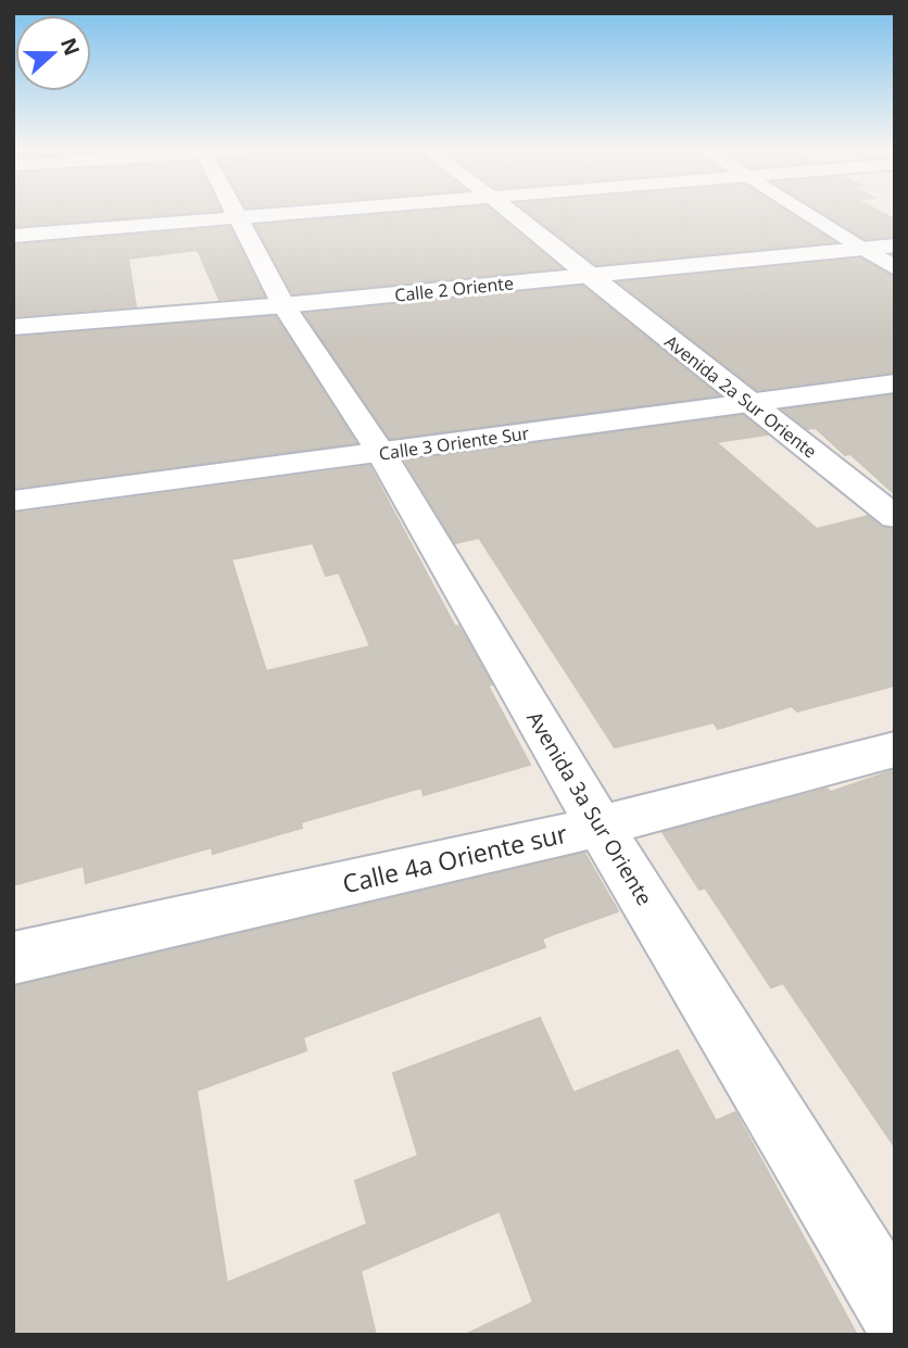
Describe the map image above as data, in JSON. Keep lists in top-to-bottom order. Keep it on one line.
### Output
{"streets":{"street":["Calle 2 Oriente","Avenida 2a Sur Oriente","Calle 3 Oriente Sur","Avenida 3a Sur Oriente","Calle 4a Oriente sur"]},"crossings":[["Calle 2 Oriente","Avenida 2a Sur Oriente"],["Calle 2 Oriente","Avenida 3a Sur Oriente"],["Avenida 2a Sur Oriente","Calle 3 Oriente Sur"],["Calle 3 Oriente Sur","Avenida 3a Sur Oriente"],["Avenida 3a Sur Oriente","Calle 4a Oriente sur"]],"north":"right"}
